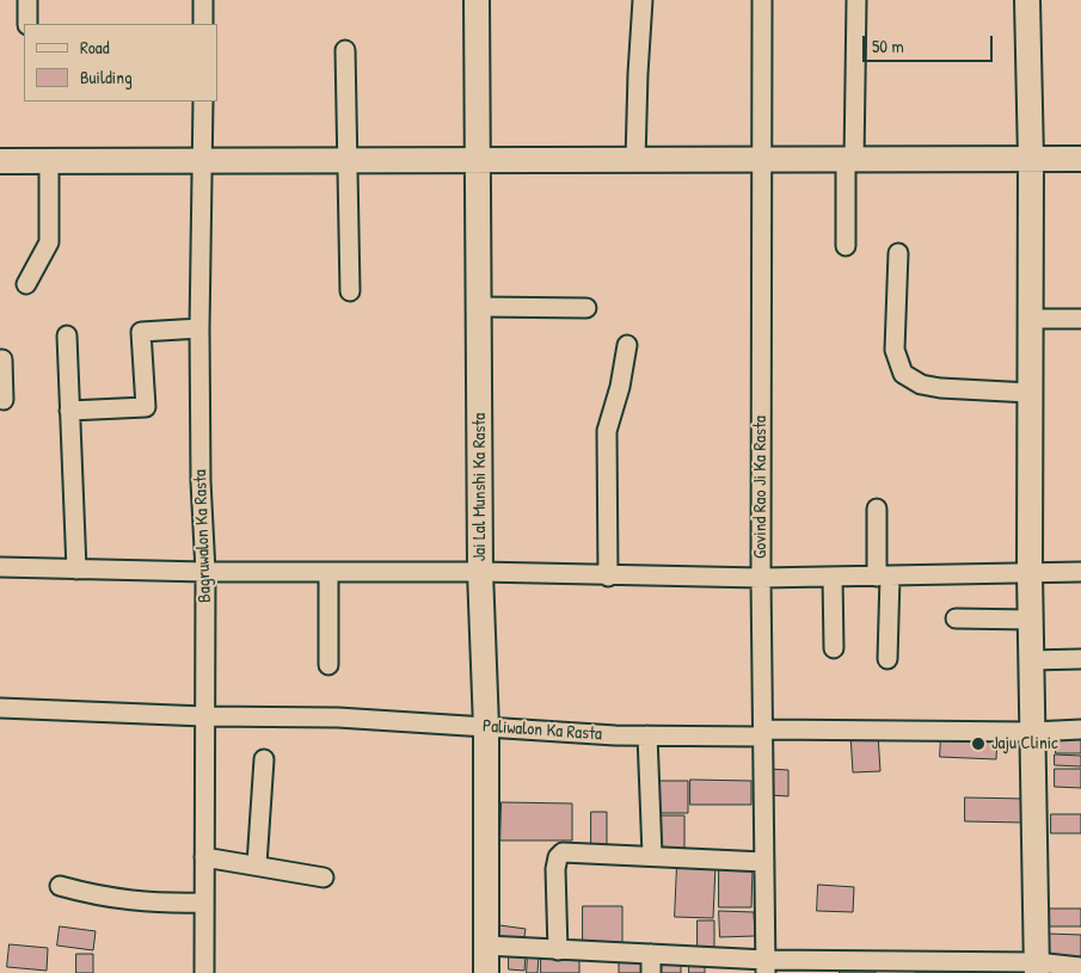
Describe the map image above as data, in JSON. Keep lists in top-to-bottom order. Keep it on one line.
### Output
{"streets":{"street":["Jai Lal Munshi Ka Rasta","Govind Rao Ji Ka Rasta","Bagruwalon Ka Rasta","Paliwalon Ka Rasta"]},"crossings":[["Jai Lal Munshi Ka Rasta","Paliwalon Ka Rasta"],["Govind Rao Ji Ka Rasta","Paliwalon Ka Rasta"],["Bagruwalon Ka Rasta","Paliwalon Ka Rasta"]],"places":["Jaju Clinic"],"legend":["Road","Building"],"scale_bar":"50 m"}
